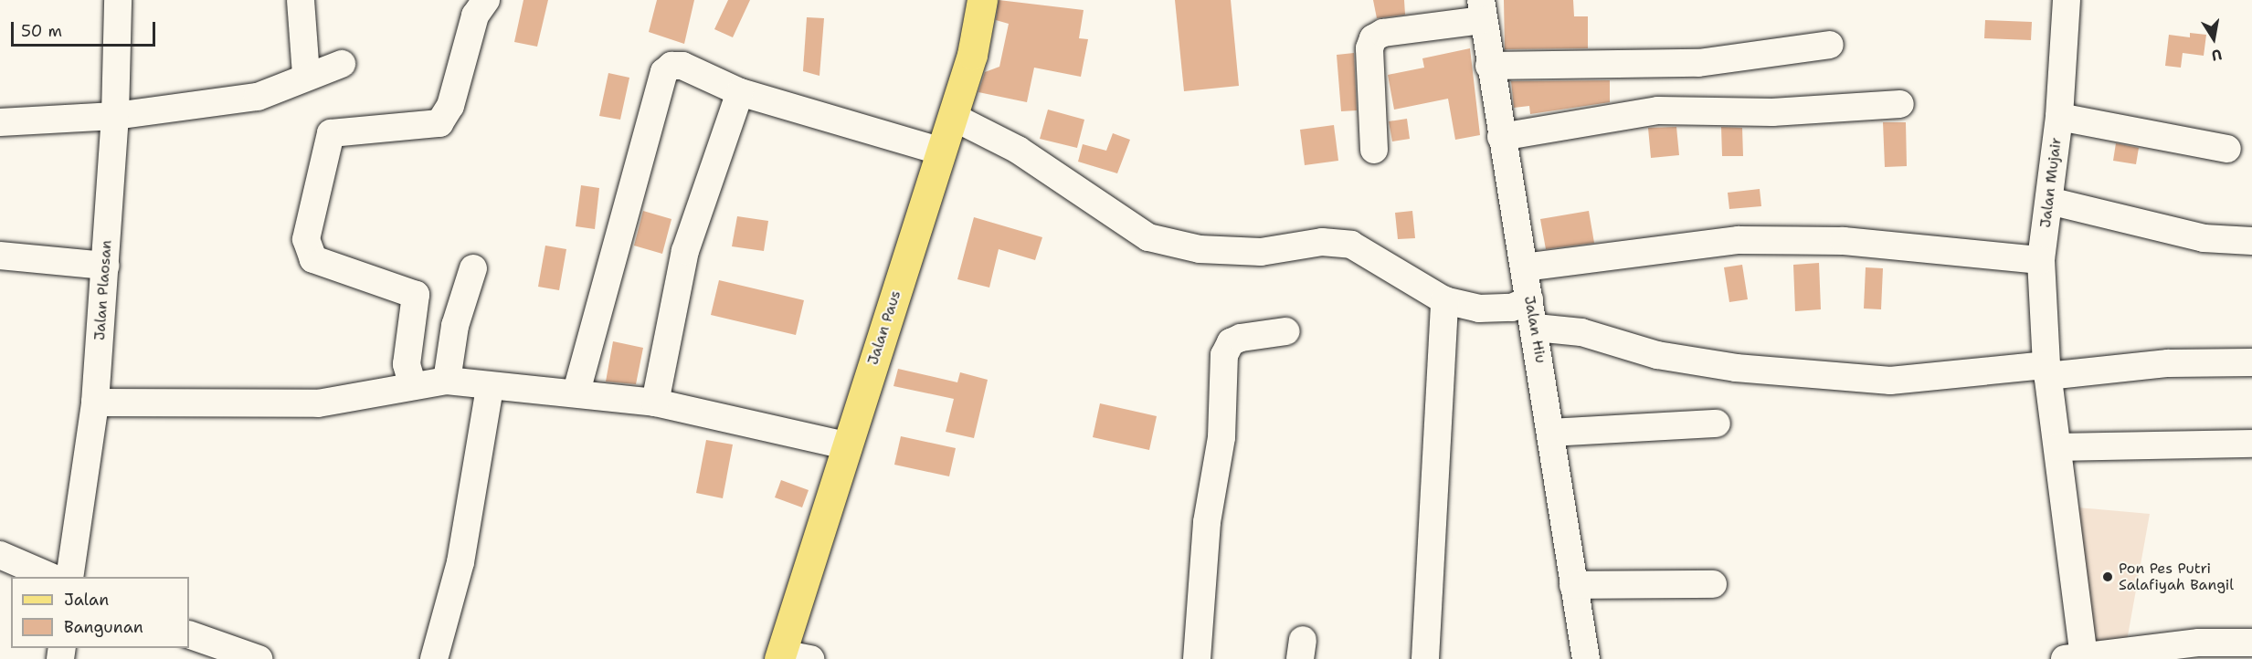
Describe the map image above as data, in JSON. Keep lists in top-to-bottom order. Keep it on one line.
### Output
{"streets":{"main road":["Jalan Paus"],"street":["Jalan Mujair","Jalan Plaosan","Jalan Hiu"]},"places":["Pon Pes Putri Salafiyah Bangil"],"legend":["Jalan","Bangunan"],"scale_bar":"50 m","north":"bottom"}
